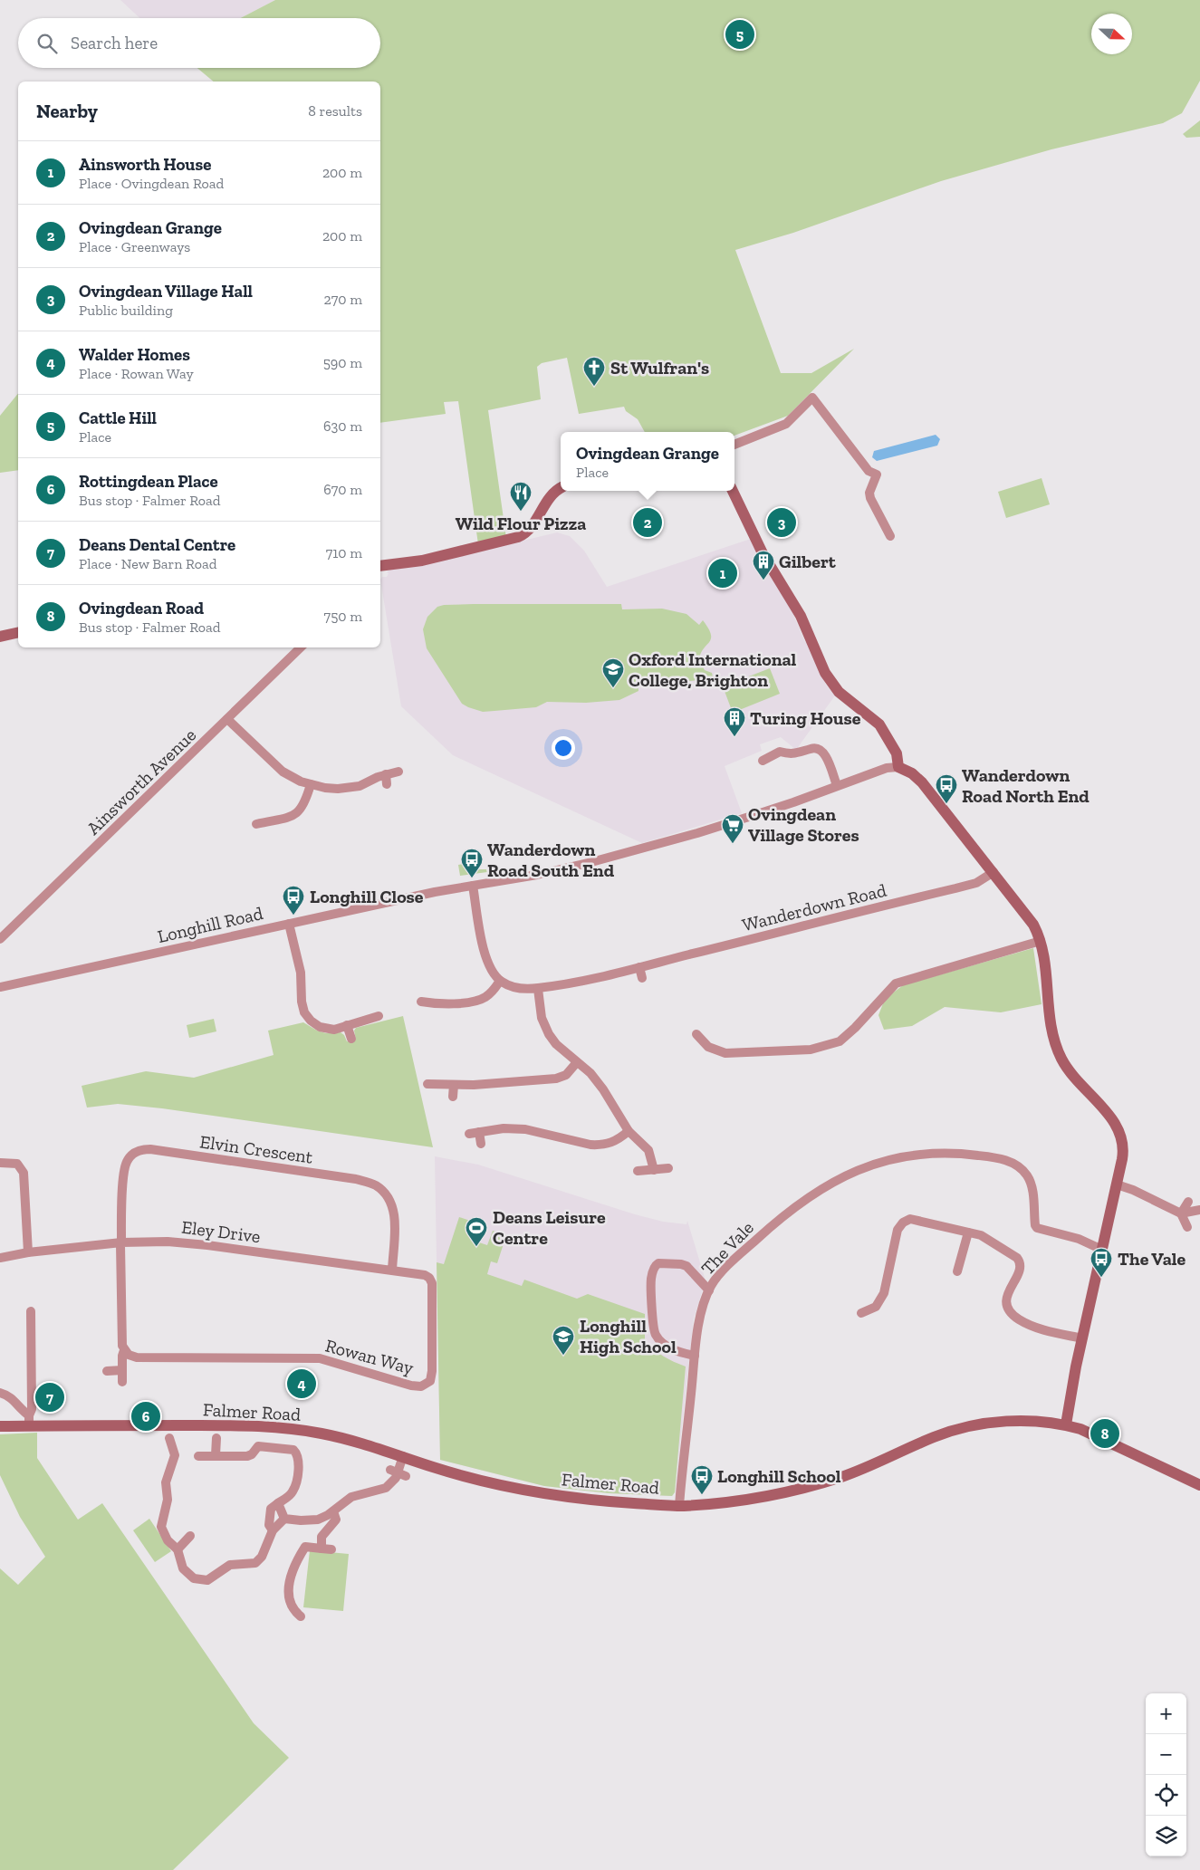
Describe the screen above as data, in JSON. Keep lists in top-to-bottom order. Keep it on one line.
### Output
{"streets":{"street":["Ainsworth Avenue","Wanderdown Road","Longhill Road","Elvin Crescent","Eley Drive","The Vale","Rowan Way","Falmer Road"]},"crossings":[["Elvin Crescent","Eley Drive"],["Eley Drive","Rowan Way"],["The Vale","Falmer Road"]],"places":{"church":["St Wulfran's"],"restaurant":["Wild Flour Pizza"],"building":["Gilbert","Turing House"],"school or university":["Oxford International College, Brighton","Longhill High School"],"bus stop":["Wanderdown Road North End","Wanderdown Road South End","Longhill Close","The Vale","Longhill School"],"supermarket":["Ovingdean Village Stores"],"sports":["Deans Leisure Centre"]},"north":"right","page":{"pins":["5","2","3","1","4","7","6","8"],"search":"Search here","heading":["Nearby","8 results"],"list":[{"mark":"1","name":"Ainsworth House","note":"Place · Ovingdean Road","value":"200 m"},{"mark":"2","name":"Ovingdean Grange","note":"Place · Greenways","value":"200 m"},{"mark":"3","name":"Ovingdean Village Hall","note":"Public building","value":"270 m"},{"mark":"4","name":"Walder Homes","note":"Place · Rowan Way","value":"590 m"},{"mark":"5","name":"Cattle Hill","note":"Place","value":"630 m"},{"mark":"6","name":"Rottingdean Place","note":"Bus stop · Falmer Road","value":"670 m"},{"mark":"7","name":"Deans Dental Centre","note":"Place · New Barn Road","value":"710 m"},{"mark":"8","name":"Ovingdean Road","note":"Bus stop · Falmer Road","value":"750 m"}],"popup":["Ovingdean Grange","Place"],"map_buttons":["+","−"]}}
